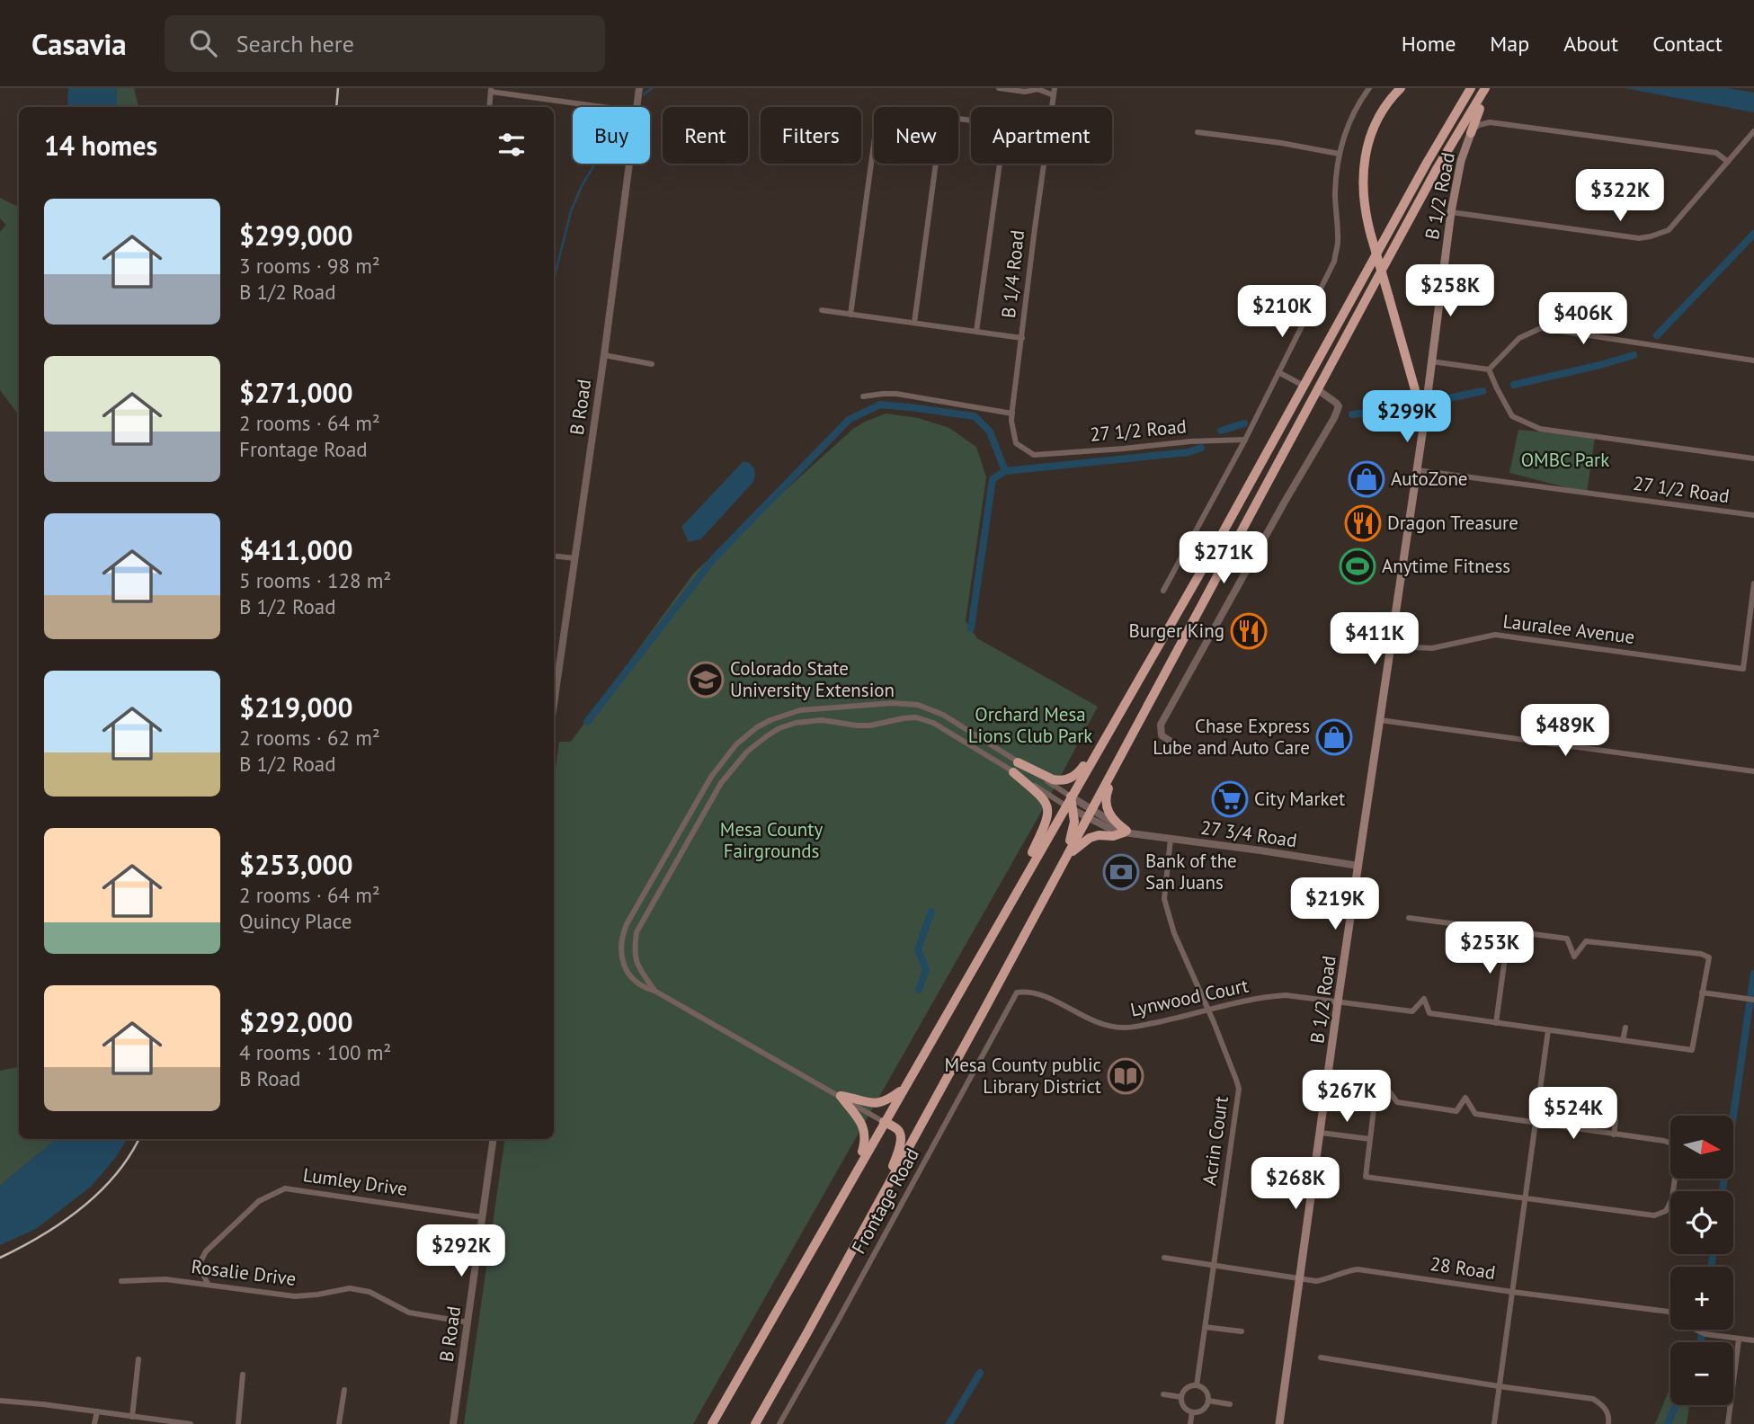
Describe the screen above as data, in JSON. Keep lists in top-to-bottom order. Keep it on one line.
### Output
{"streets":{"main road":["B 1/2 Road"],"street":["B 1/4 Road","B Road","27 1/2 Road","Lauralee Avenue","27 3/4 Road","Lynwood Court","Acrin Court","Lumley Drive","Frontage Road","28 Road","Rosalie Drive"]},"crossings":[["B 1/2 Road","27 1/2 Road"],["B 1/2 Road","Lauralee Avenue"],["B 1/2 Road","27 3/4 Road"],["B 1/2 Road","Lynwood Court"],["B 1/2 Road","28 Road"],["B 1/4 Road","27 1/2 Road"],["B Road","Lumley Drive"],["B Road","Rosalie Drive"],["27 3/4 Road","Acrin Court"],["Lynwood Court","Acrin Court"],["Lynwood Court","Frontage Road"],["Acrin Court","28 Road"],["Lumley Drive","Rosalie Drive"]],"parks":["OMBC Park","Orchard Mesa Lions Club Park","Mesa County Fairgrounds"],"places":{"shop":["AutoZone","Chase Express Lube and Auto Care"],"restaurant":["Dragon Treasure","Burger King"],"sports":["Anytime Fitness"],"school or university":["Colorado State University Extension"],"supermarket":["City Market"],"bank":["Bank of the San Juans"],"library":["Mesa County public Library District"]},"north":"right","page":{"header":"Casavia","search":"Search here","nav":["Home","Map","About","Contact"],"chip":["Buy","Rent","Filters","New","Apartment"],"heading":"14 homes","price":["$322K","$258K","$210K","$406K","$299K","$271K","$411K","$489K","$219K","$253K","$267K","$524K","$268K","$292K"],"list":[{"name":"$299,000","note":"3 rooms · 98 m² · B 1/2 Road"},{"name":"$271,000","note":"2 rooms · 64 m² · Frontage Road"},{"name":"$411,000","note":"5 rooms · 128 m² · B 1/2 Road"},{"name":"$219,000","note":"2 rooms · 62 m² · B 1/2 Road"},{"name":"$253,000","note":"2 rooms · 64 m² · Quincy Place"},{"name":"$292,000","note":"4 rooms · 100 m² · B Road"}],"map_buttons":["+","−"]}}
